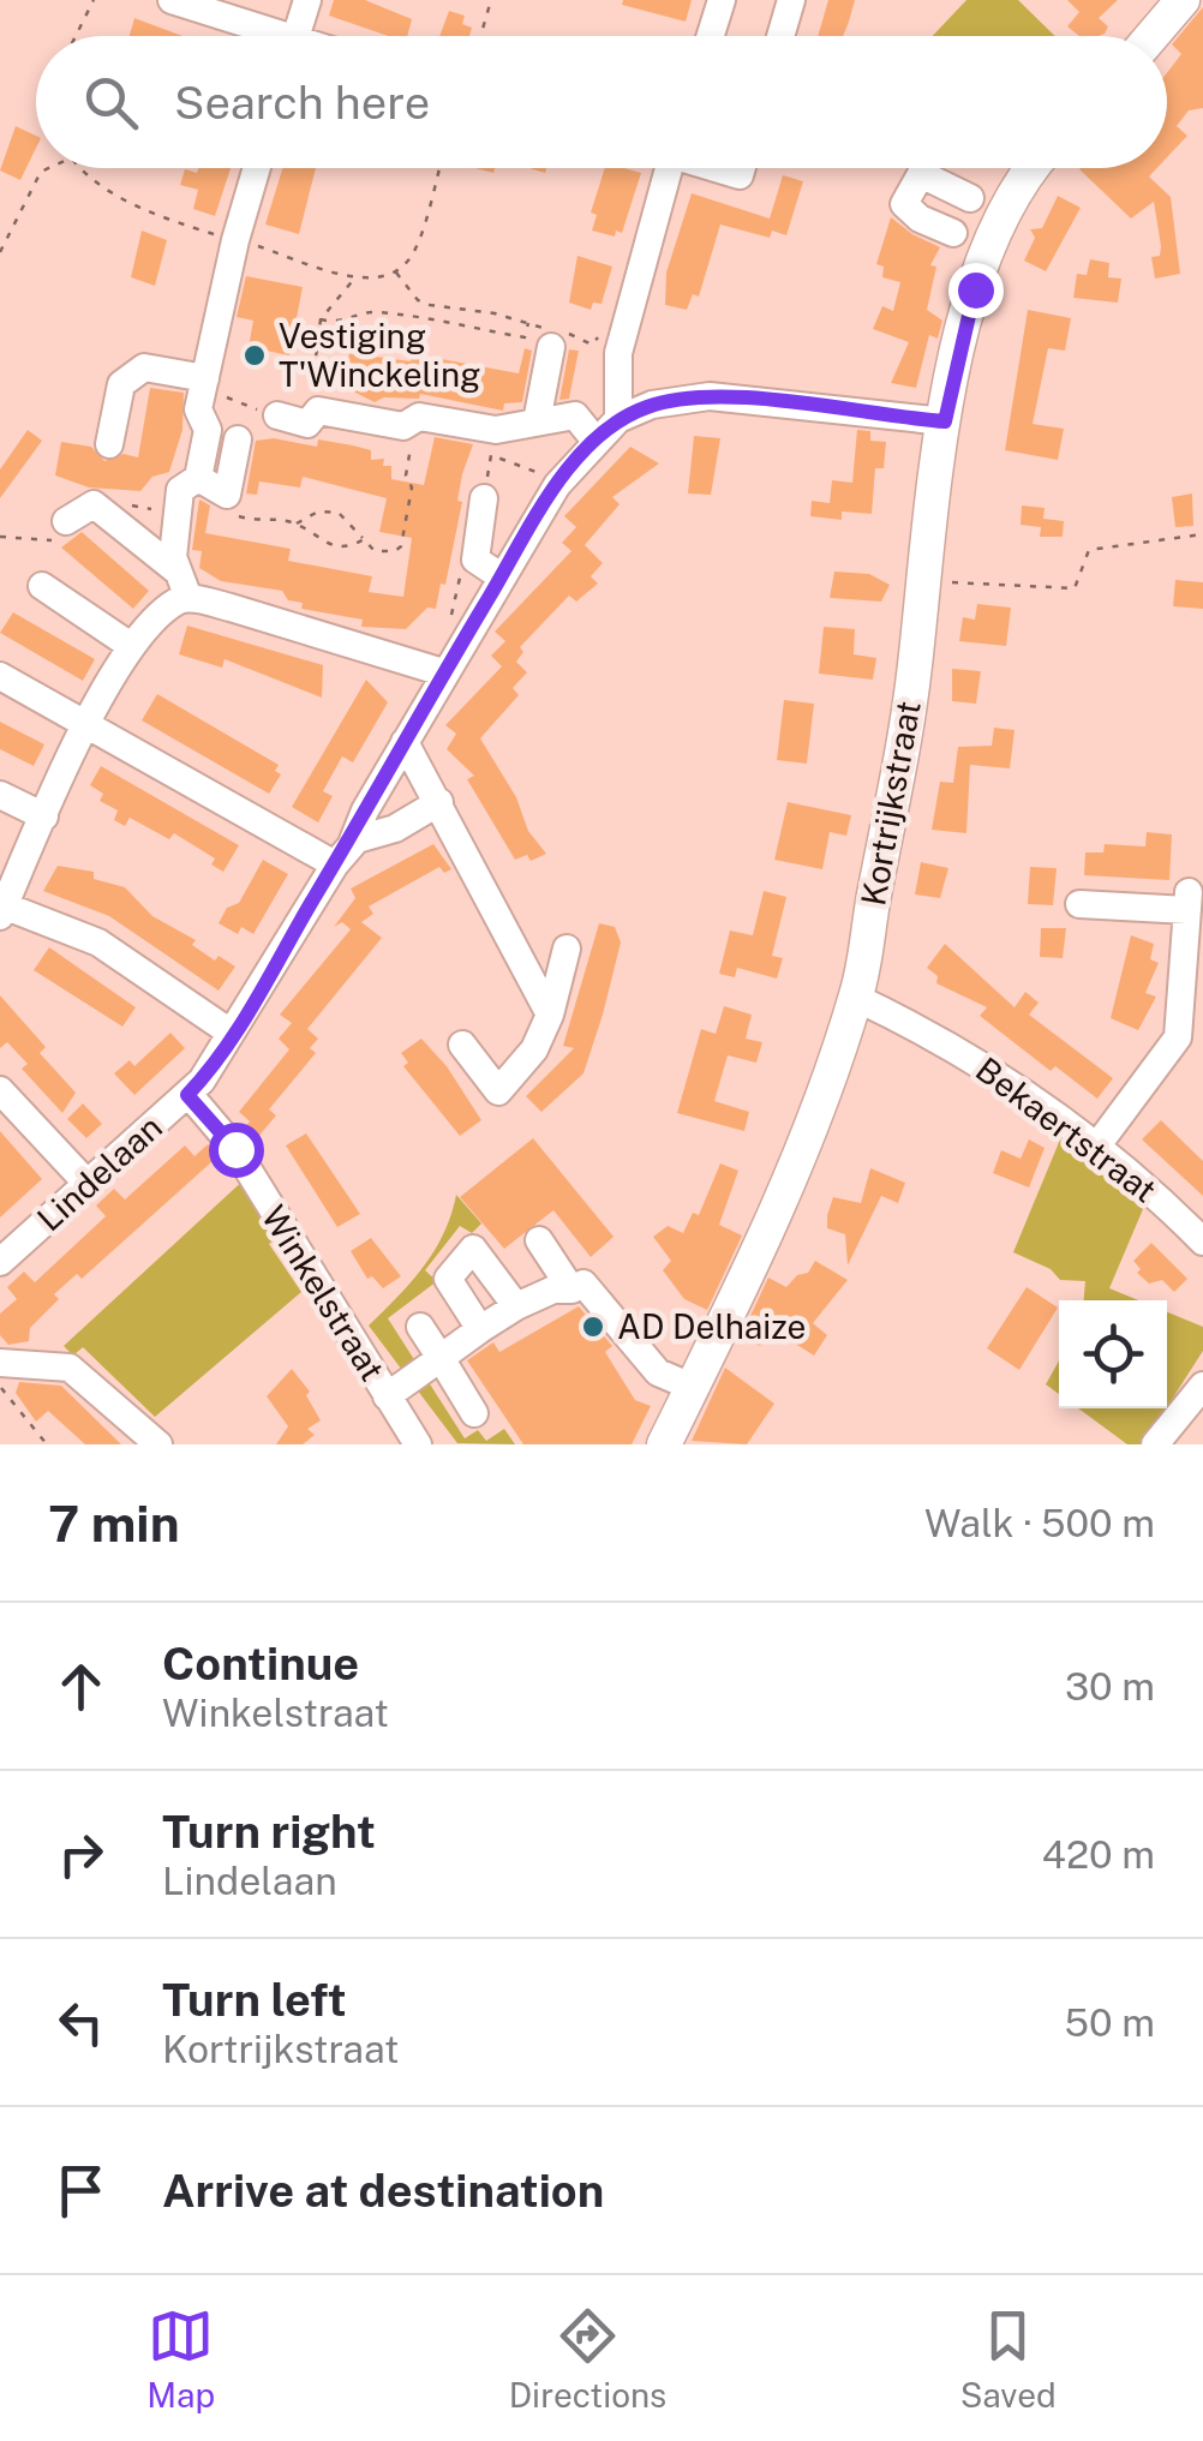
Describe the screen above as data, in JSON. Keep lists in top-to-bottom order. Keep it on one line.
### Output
{"streets":{"main road":["Kortrijkstraat"],"street":["Bekaertstraat","Lindelaan","Winkelstraat"]},"crossings":[["Kortrijkstraat","Bekaertstraat"],["Kortrijkstraat","Lindelaan"],["Lindelaan","Winkelstraat"]],"places":["Vestiging T'Winckeling","AD Delhaize"],"page":{"search":"Search here","heading":["7 min","Walk · 500 m"],"list":[["Continue","Winkelstraat","30 m"],["Turn right","Lindelaan","420 m"],["Turn left","Kortrijkstraat","50 m"],"Arrive at destination"],"nav":["Map","Directions","Saved"]}}
